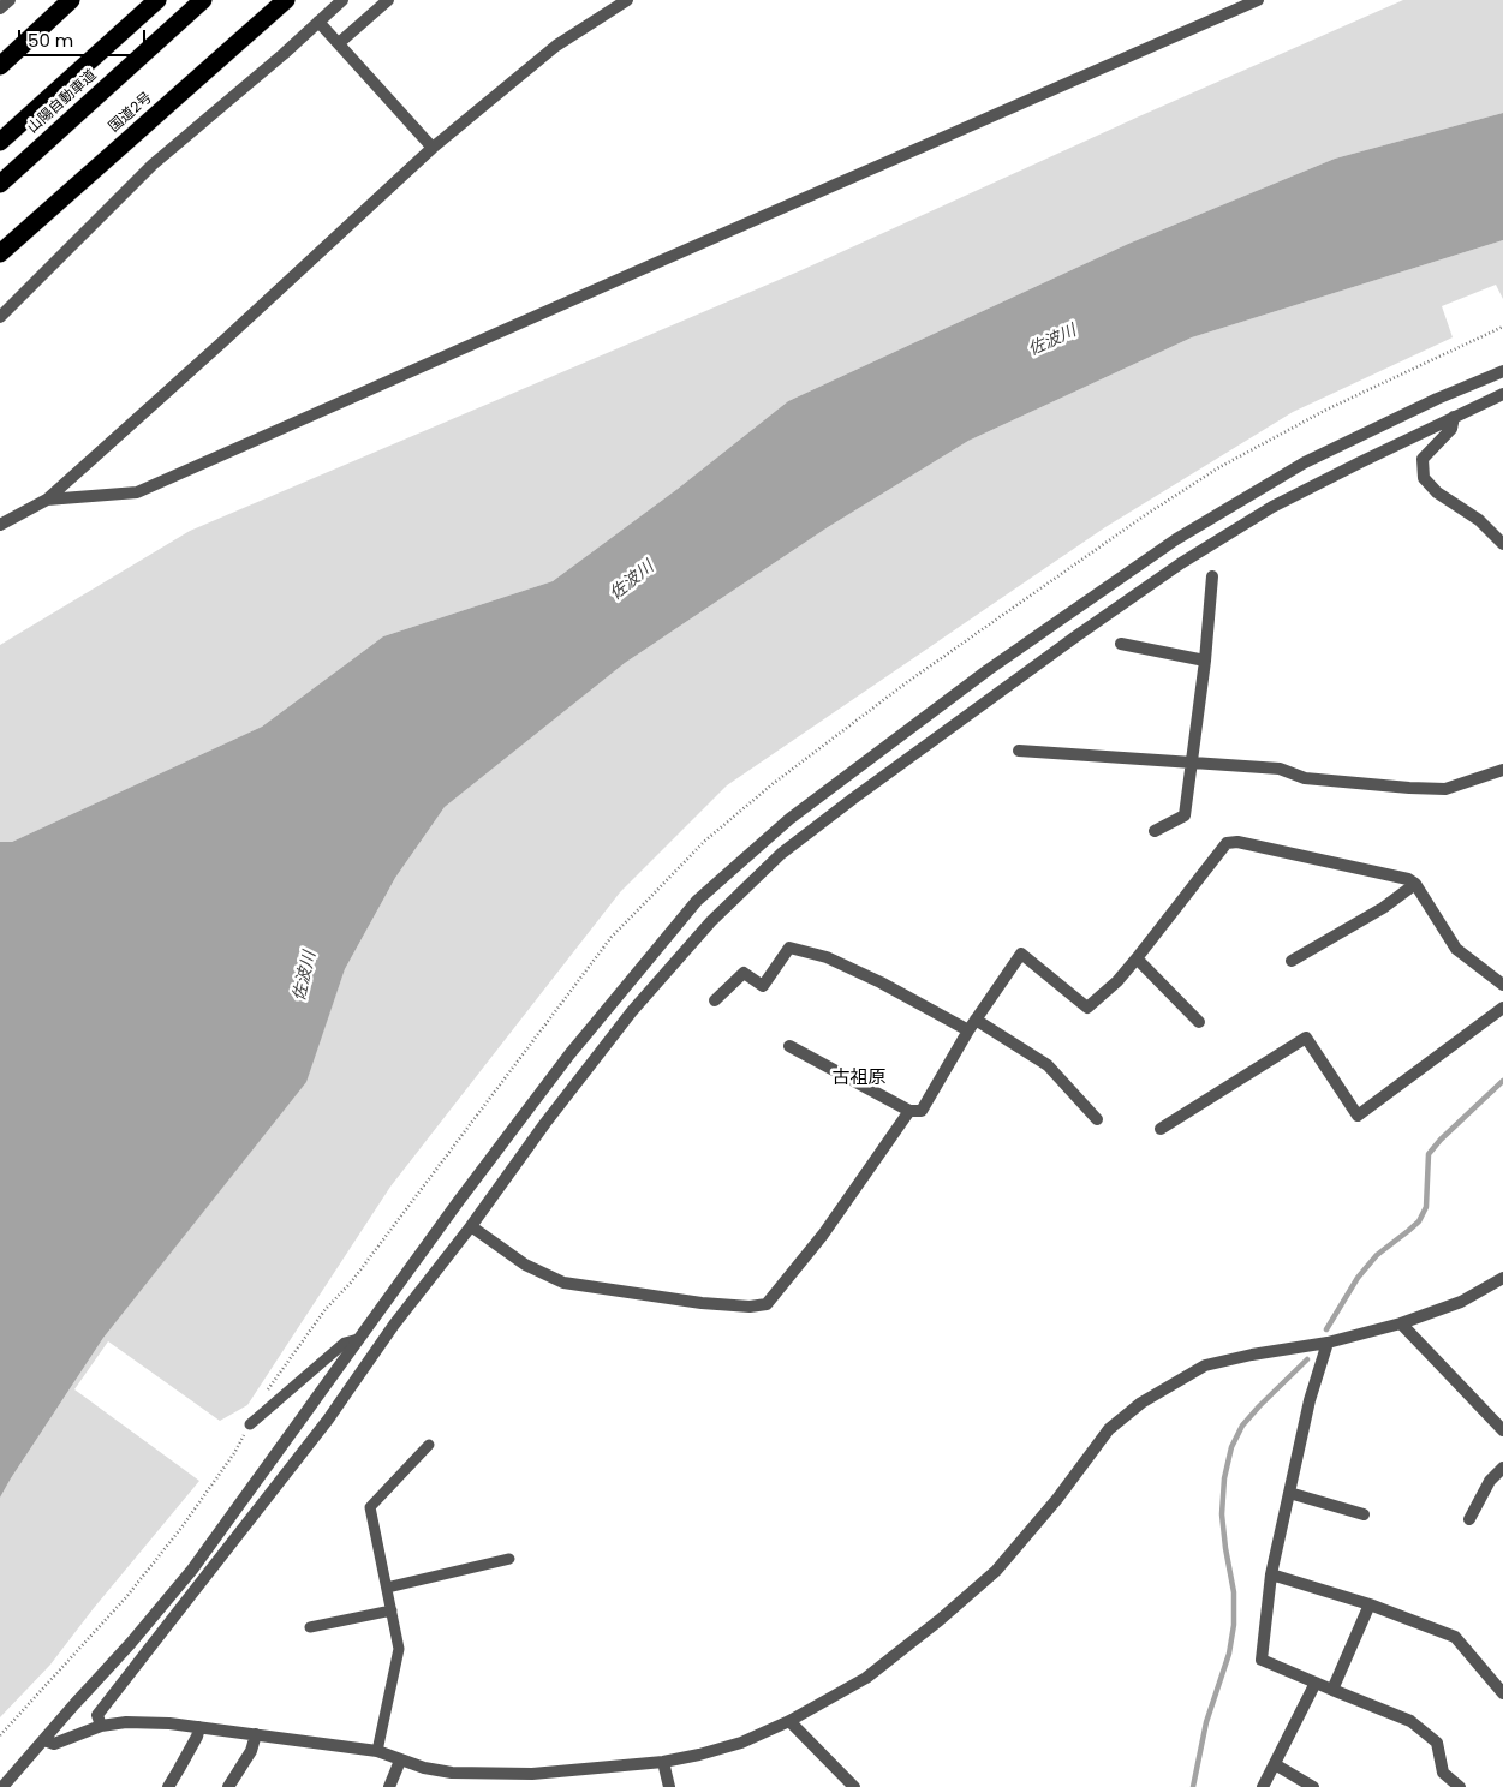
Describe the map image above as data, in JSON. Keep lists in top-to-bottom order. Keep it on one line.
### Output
{"streets":{"highway":["山陽自動車道","国道2号"]},"districts":["古祖原"],"water":["佐波川"],"scale_bar":"50 m"}
